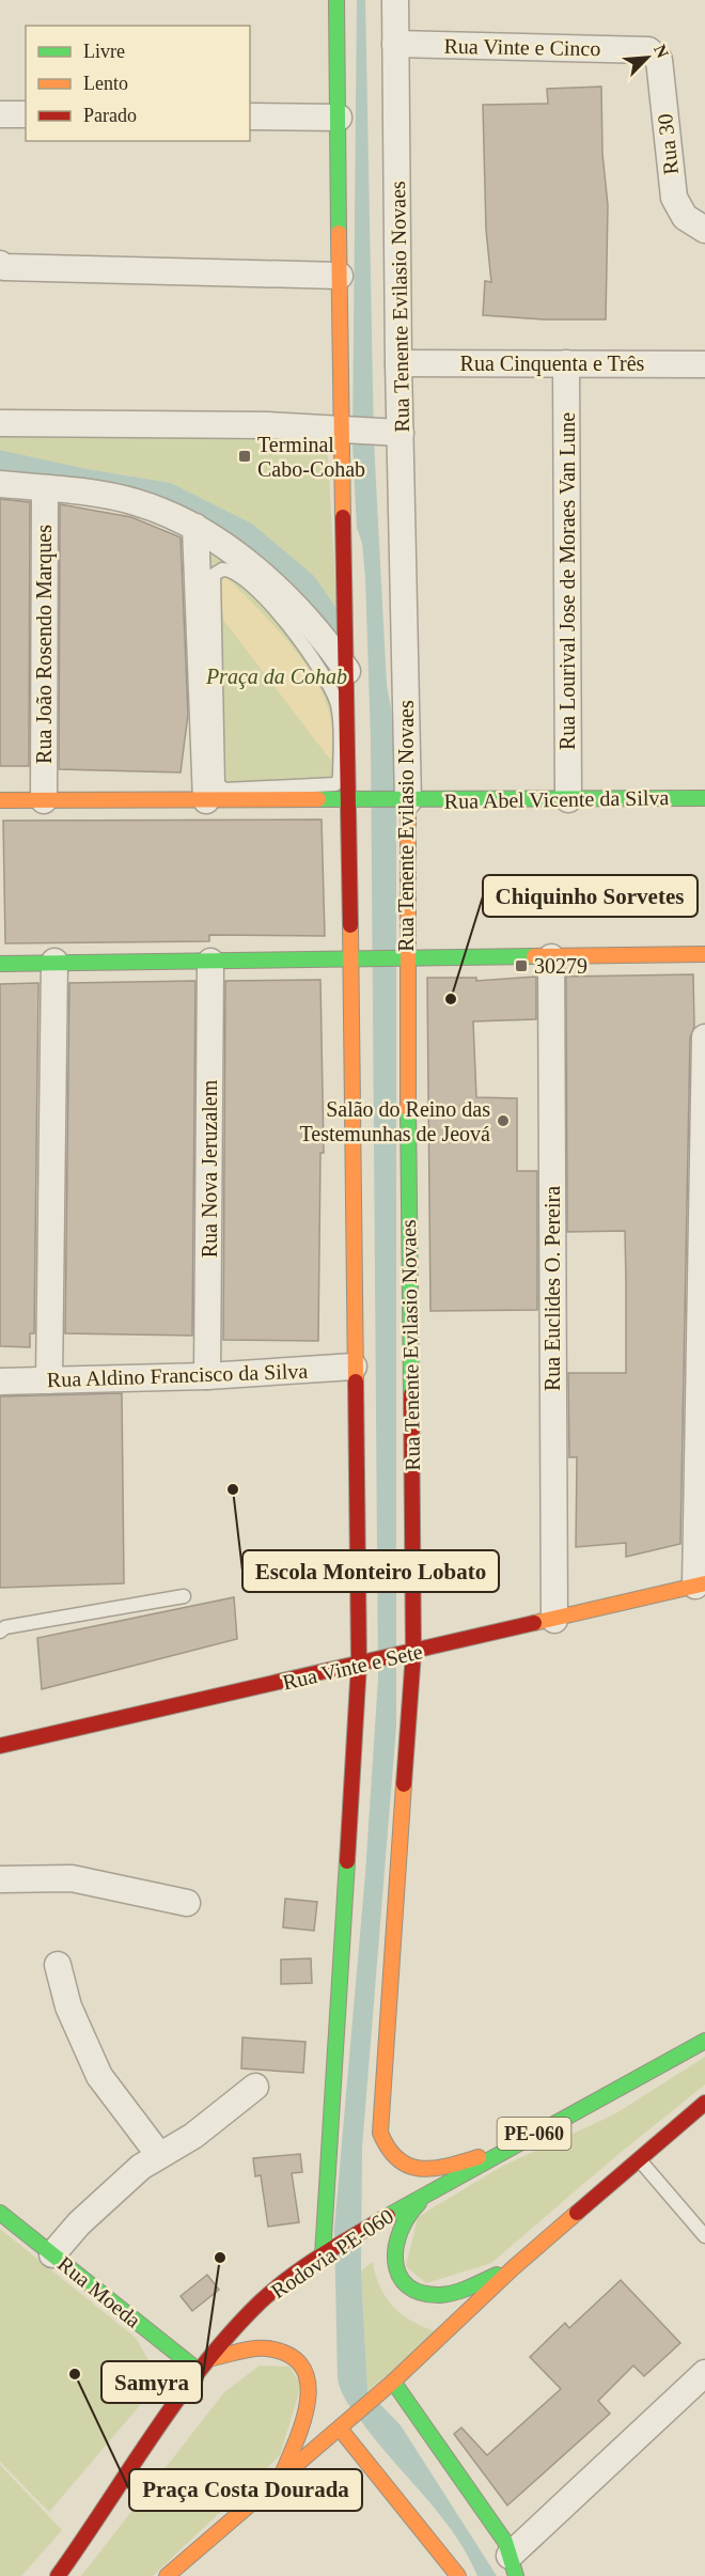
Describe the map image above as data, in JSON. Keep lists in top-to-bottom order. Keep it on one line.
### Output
{"streets":{"main road":["Rua Tenente Evilasio Novaes","Rua Abel Vicente da Silva","Rua Vinte e Sete","PE-060","Rodovia PE-060","Rua Moeda"],"street":["Rua Vinte e Cinco","Rua 30","Rua Cinquenta e Três","Rua Lourival Jose de Moraes Van Lune","Rua João Rosendo Marques","Rua Nova Jeruzalem","Rua Euclides O. Pereira","Rua Aldino Francisco da Silva"]},"crossings":[["Rua Vinte e Cinco","Rua 30"],["Rua Vinte e Cinco","Rua Tenente Evilasio Novaes"],["Rua Tenente Evilasio Novaes","Rua Cinquenta e Três"],["Rua Tenente Evilasio Novaes","Rua Abel Vicente da Silva"],["Rua Tenente Evilasio Novaes","Rua Vinte e Sete"],["Rua Tenente Evilasio Novaes","Rodovia PE-060"],["Rua Cinquenta e Três","Rua Lourival Jose de Moraes Van Lune"],["Rua Lourival Jose de Moraes Van Lune","Rua Abel Vicente da Silva"],["Rua João Rosendo Marques","Rua Abel Vicente da Silva"],["Rua Nova Jeruzalem","Rua Aldino Francisco da Silva"],["Rua Euclides O. Pereira","Rua Vinte e Sete"],["Rodovia PE-060","Rua Moeda"]],"parks":["Praça da Cohab"],"places":{"transit":["Terminal Cabo-Cohab","30279"],"other":["Chiquinho Sorvetes","Salão do Reino das Testemunhas de Jeová","Escola Monteiro Lobato","Samyra","Praça Costa Dourada"]},"legend":["Livre","Lento","Parado"],"north":"top right"}
